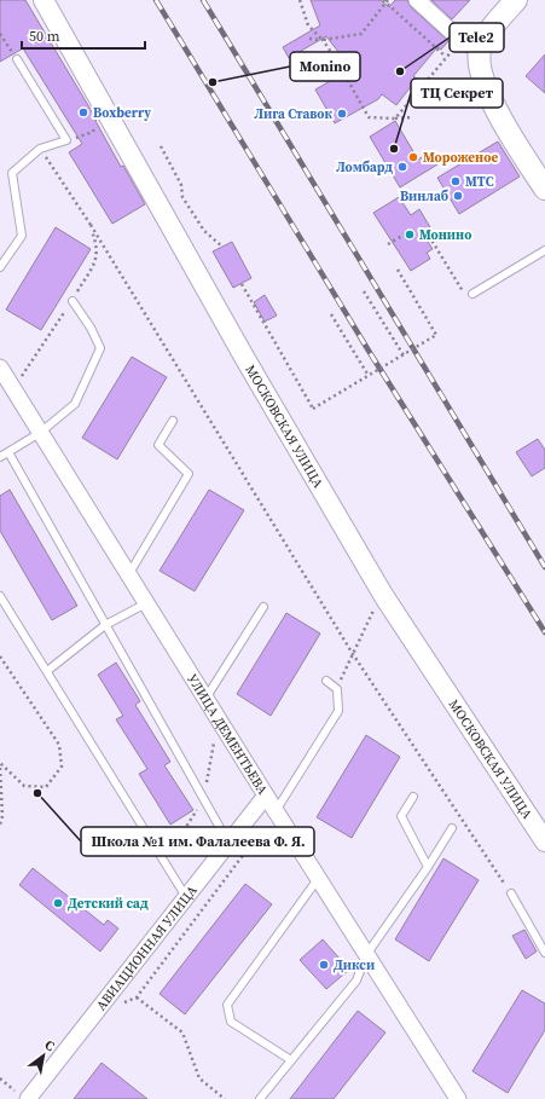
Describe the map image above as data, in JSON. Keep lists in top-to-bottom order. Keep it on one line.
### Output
{"streets":{"street":["МОСКОВСКАЯ УЛИЦА","УЛИЦА ДЕМЕНТЬЕВА","АВИАЦИОННАЯ УЛИЦА"]},"crossings":[["УЛИЦА ДЕМЕНТЬЕВА","АВИАЦИОННАЯ УЛИЦА"]],"places":["Tele2","Monino","Boxberry","Лига Ставок","ТЦ Секрет","Мороженое","Ломбард","МТС","Винлаб","Монино","Школа №1 им. Фалалеева Ф. Я.","Детский сад","Дикси"],"scale_bar":"50 m","north":"top right"}
